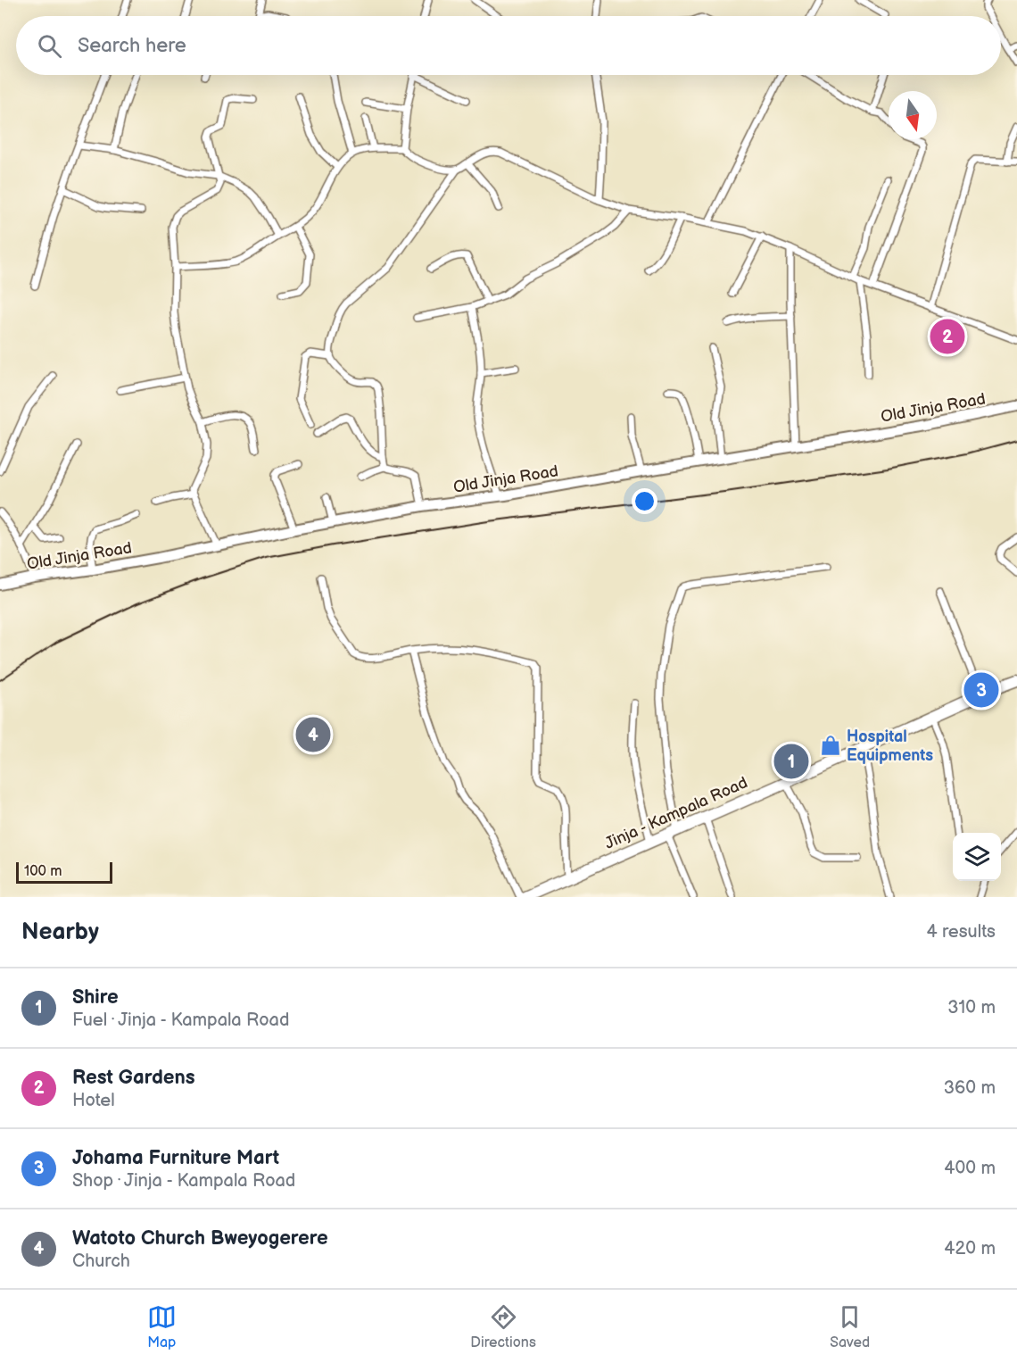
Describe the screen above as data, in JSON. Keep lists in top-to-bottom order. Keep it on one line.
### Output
{"streets":{"highway":["Jinja - Kampala Road"],"main road":["Old Jinja Road"]},"places":{"shop":["Hospital Equipments"]},"scale_bar":"100 m","north":"bottom","page":{"search":"Search here","pins":["2","3","4","1"],"scale":"100 m","heading":["Nearby","4 results"],"list":[{"mark":"1","name":"Shire","note":"Fuel · Jinja - Kampala Road","value":"310 m"},{"mark":"2","name":"Rest Gardens","note":"Hotel","value":"360 m"},{"mark":"3","name":"Johama Furniture Mart","note":"Shop · Jinja - Kampala Road","value":"400 m"},{"mark":"4","name":"Watoto Church Bweyogerere","note":"Church","value":"420 m"}],"nav":["Map","Directions","Saved"]}}
